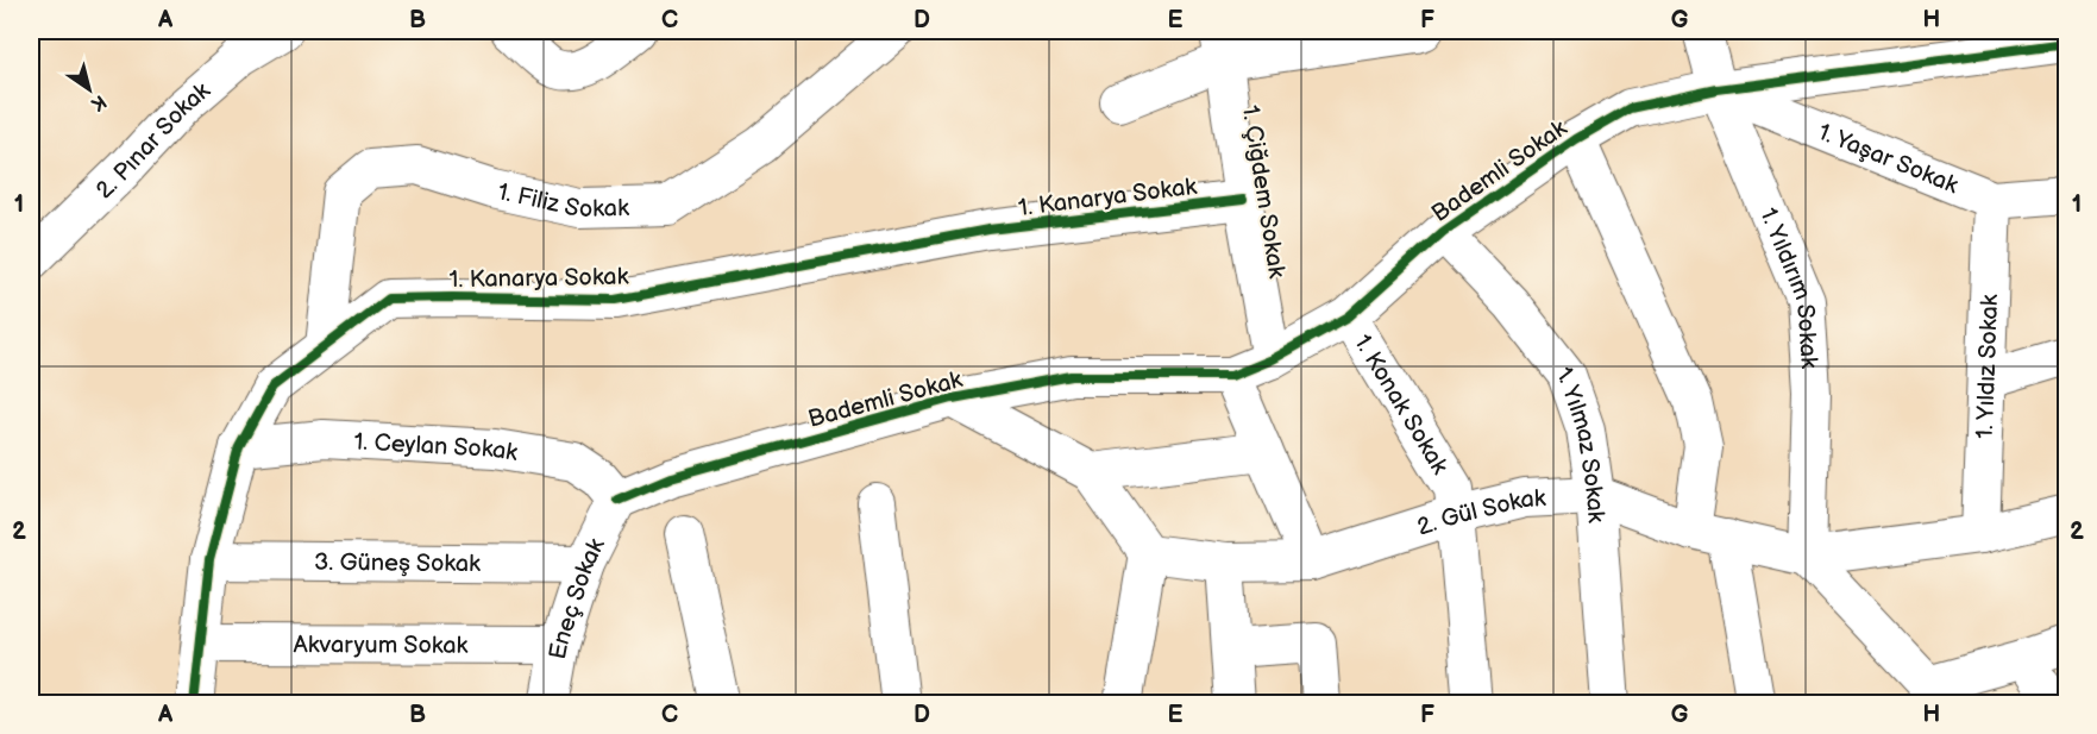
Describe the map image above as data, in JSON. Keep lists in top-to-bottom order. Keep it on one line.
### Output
{"streets":{"street":["2. Pınar Sokak","1. Yaşar Sokak","Bademli Sokak","1. Çiğdem Sokak","1. Kanarya Sokak","1. Filiz Sokak","1. Yıldırım Sokak","1. Yıldız Sokak","1. Konak Sokak","1. Ceylan Sokak","1. Yılmaz Sokak","2. Gül Sokak","3. Güneş Sokak","Eneç Sokak","Akvaryum Sokak"]},"crossings":[["1. Yaşar Sokak","Bademli Sokak"],["1. Yaşar Sokak","1. Yıldırım Sokak"],["1. Yaşar Sokak","1. Yıldız Sokak"],["Bademli Sokak","1. Çiğdem Sokak"],["Bademli Sokak","1. Yıldırım Sokak"],["Bademli Sokak","1. Konak Sokak"],["Bademli Sokak","1. Ceylan Sokak"],["Bademli Sokak","1. Yılmaz Sokak"],["Bademli Sokak","Eneç Sokak"],["1. Çiğdem Sokak","1. Kanarya Sokak"],["1. Kanarya Sokak","1. Filiz Sokak"],["1. Kanarya Sokak","1. Ceylan Sokak"],["1. Kanarya Sokak","3. Güneş Sokak"],["1. Kanarya Sokak","Akvaryum Sokak"],["1. Yıldırım Sokak","2. Gül Sokak"],["1. Yıldız Sokak","2. Gül Sokak"],["1. Konak Sokak","2. Gül Sokak"],["1. Ceylan Sokak","Eneç Sokak"],["1. Yılmaz Sokak","2. Gül Sokak"],["3. Güneş Sokak","Eneç Sokak"],["Eneç Sokak","Akvaryum Sokak"]],"north":"bottom right","grid":{"columns":["A","B","C","D","E","F","G","H"],"rows":["1","2"]}}
